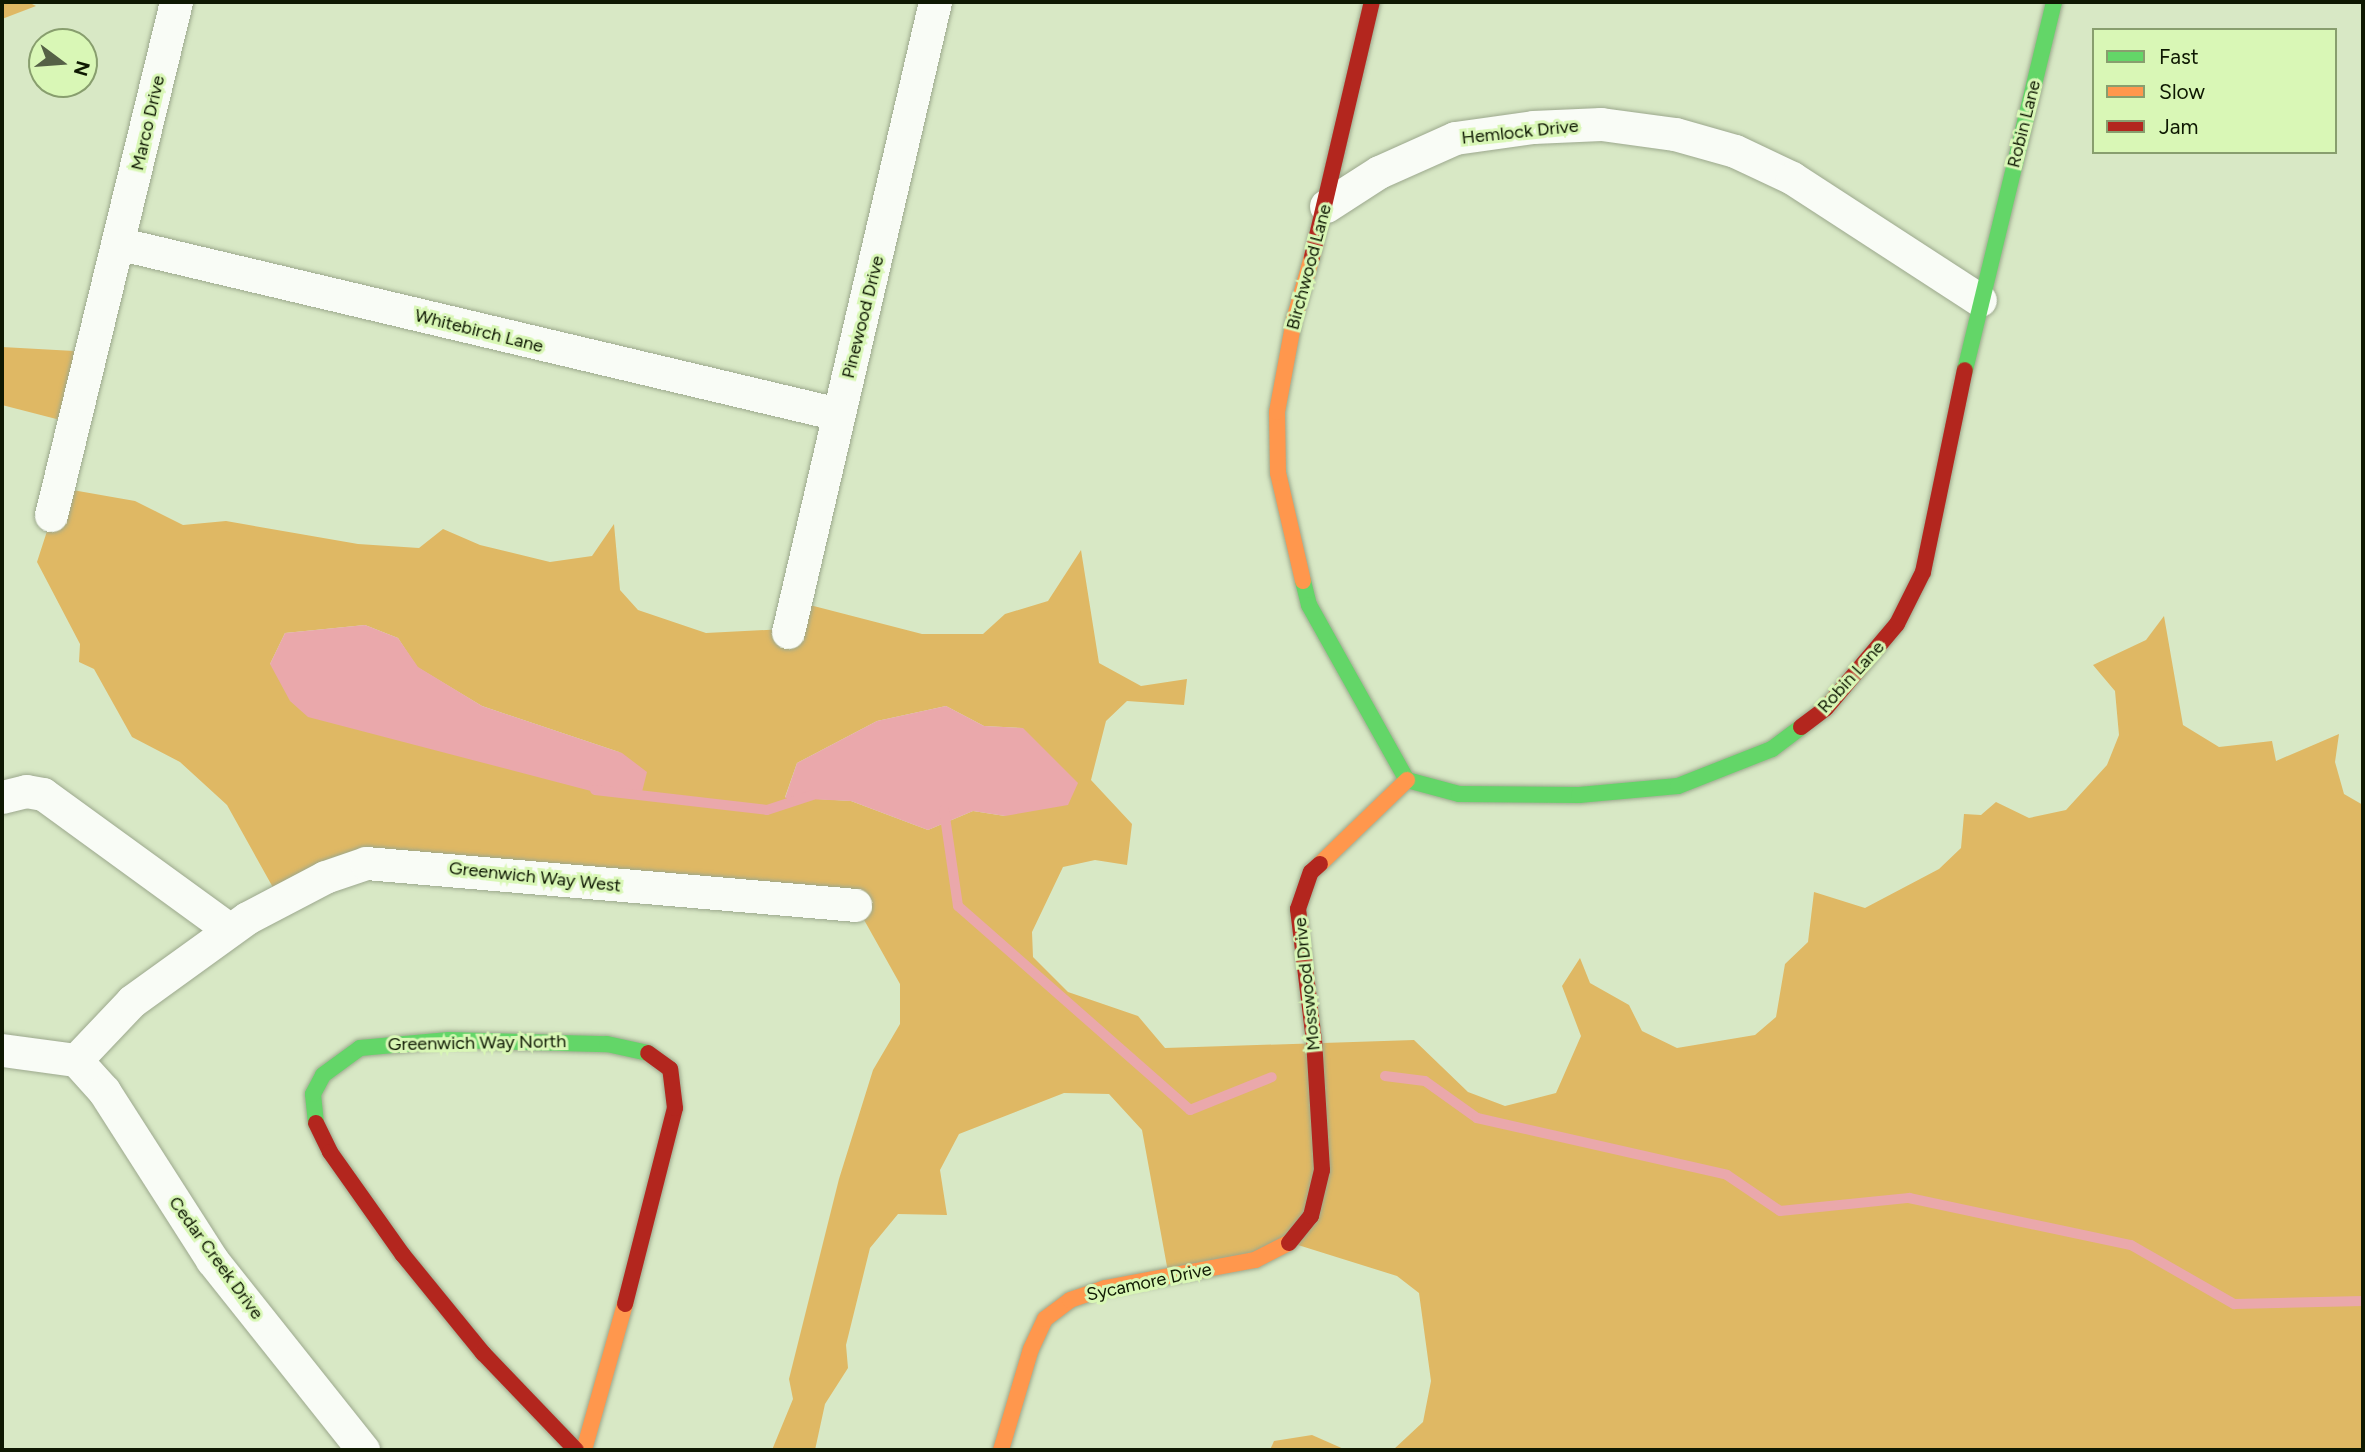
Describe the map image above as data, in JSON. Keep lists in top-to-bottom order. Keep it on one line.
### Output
{"streets":{"street":["Marco Drive","Robin Lane","Hemlock Drive","Birchwood Lane","Pinewood Drive","Whitebirch Lane","Greenwich Way West","Mosswood Drive","Greenwich Way North","Cedar Creek Drive","Sycamore Drive"]},"crossings":[["Marco Drive","Whitebirch Lane"],["Robin Lane","Hemlock Drive"],["Robin Lane","Birchwood Lane"],["Robin Lane","Mosswood Drive"],["Hemlock Drive","Birchwood Lane"],["Birchwood Lane","Mosswood Drive"],["Pinewood Drive","Whitebirch Lane"],["Greenwich Way West","Cedar Creek Drive"],["Mosswood Drive","Sycamore Drive"]],"legend":["Fast","Slow","Jam"],"north":"right"}
